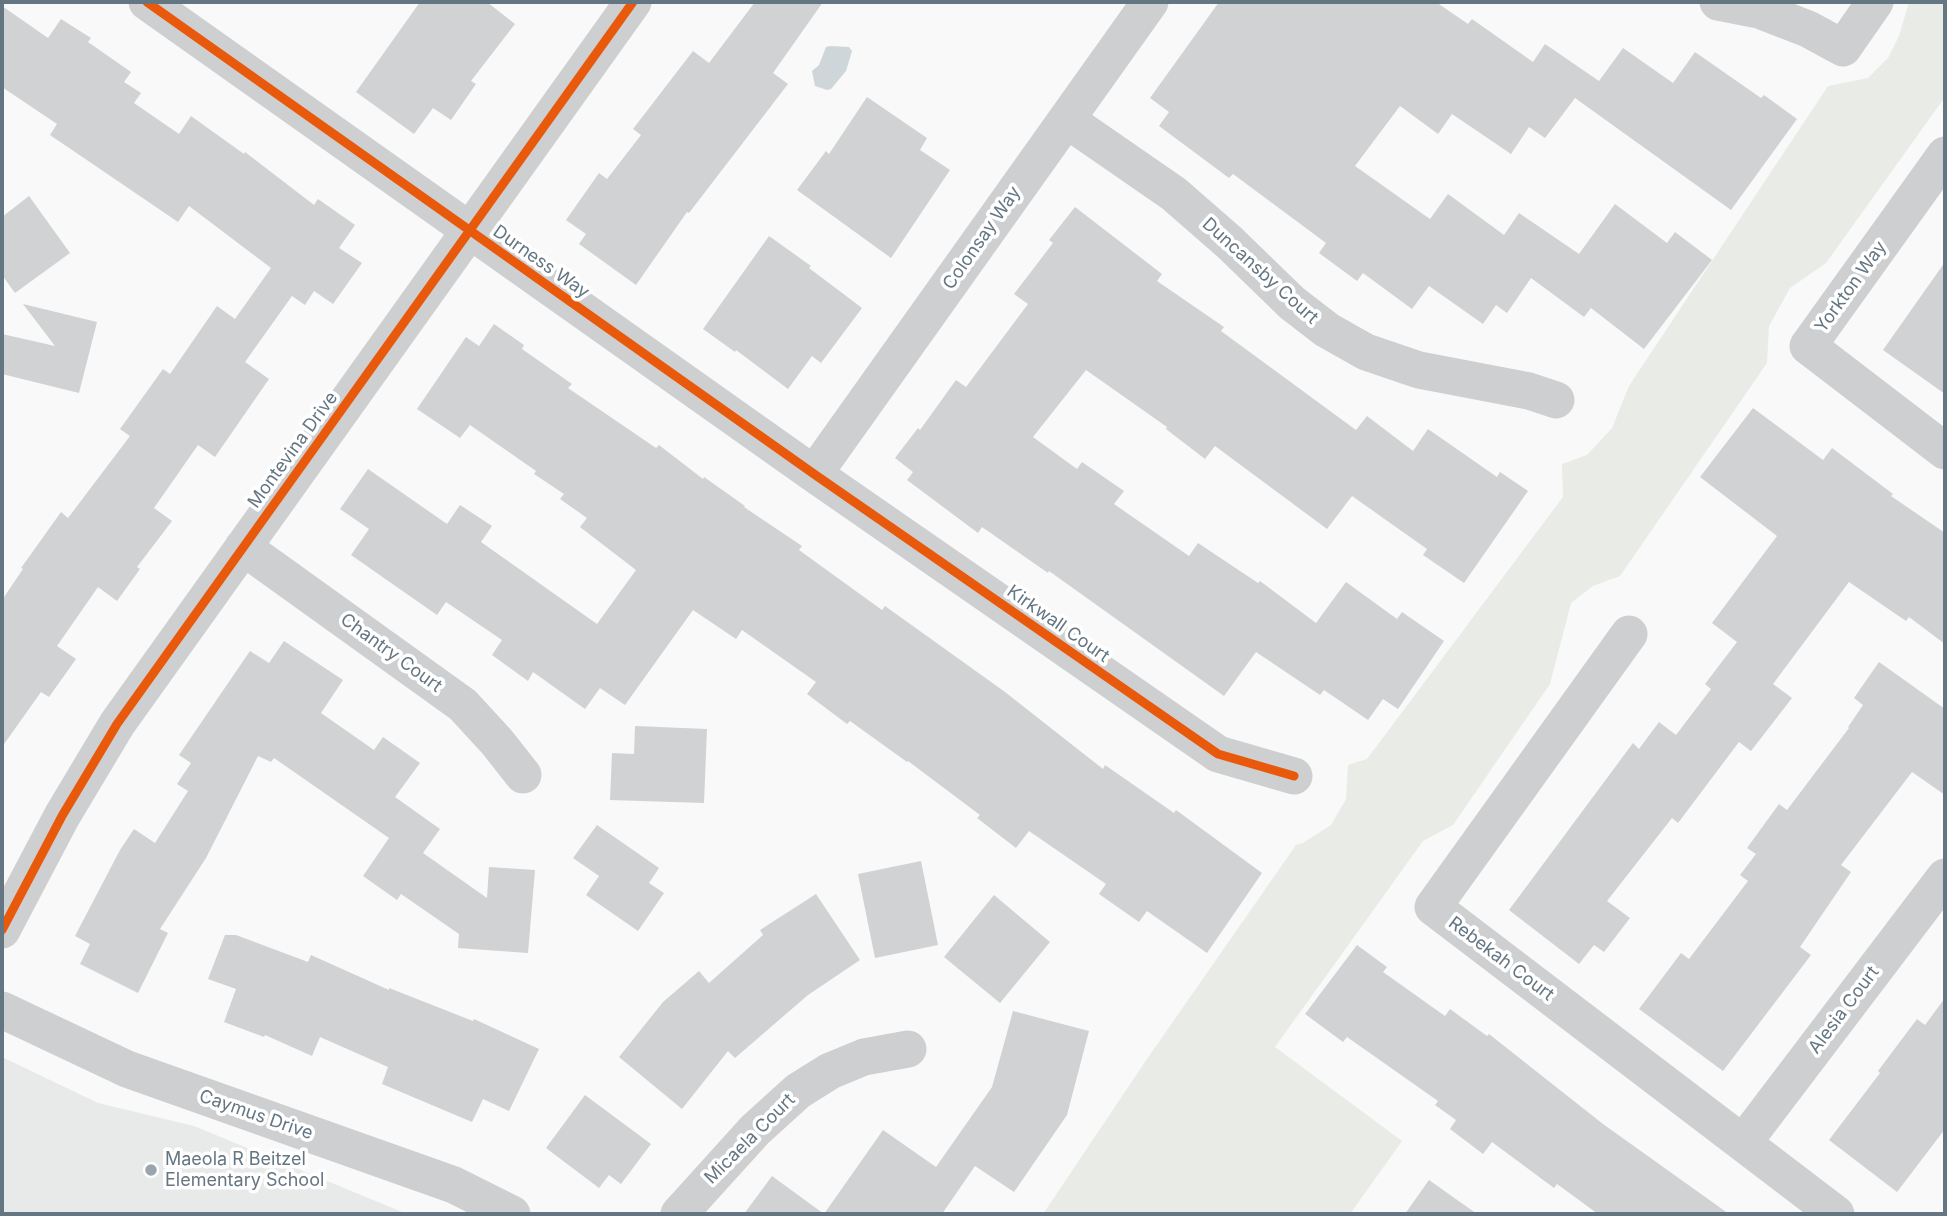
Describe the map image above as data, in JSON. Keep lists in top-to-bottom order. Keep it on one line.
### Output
{"streets":{"street":["Colonsay Way","Durness Way","Duncansby Court","Yorkton Way","Montevina Drive","Kirkwall Court","Chantry Court","Rebekah Court","Alesia Court","Caymus Drive","Micaela Court"]},"crossings":[["Colonsay Way","Durness Way"],["Colonsay Way","Duncansby Court"],["Colonsay Way","Kirkwall Court"],["Durness Way","Montevina Drive"],["Durness Way","Kirkwall Court"],["Montevina Drive","Chantry Court"],["Rebekah Court","Alesia Court"]],"places":["Maeola R Beitzel Elementary School"]}
